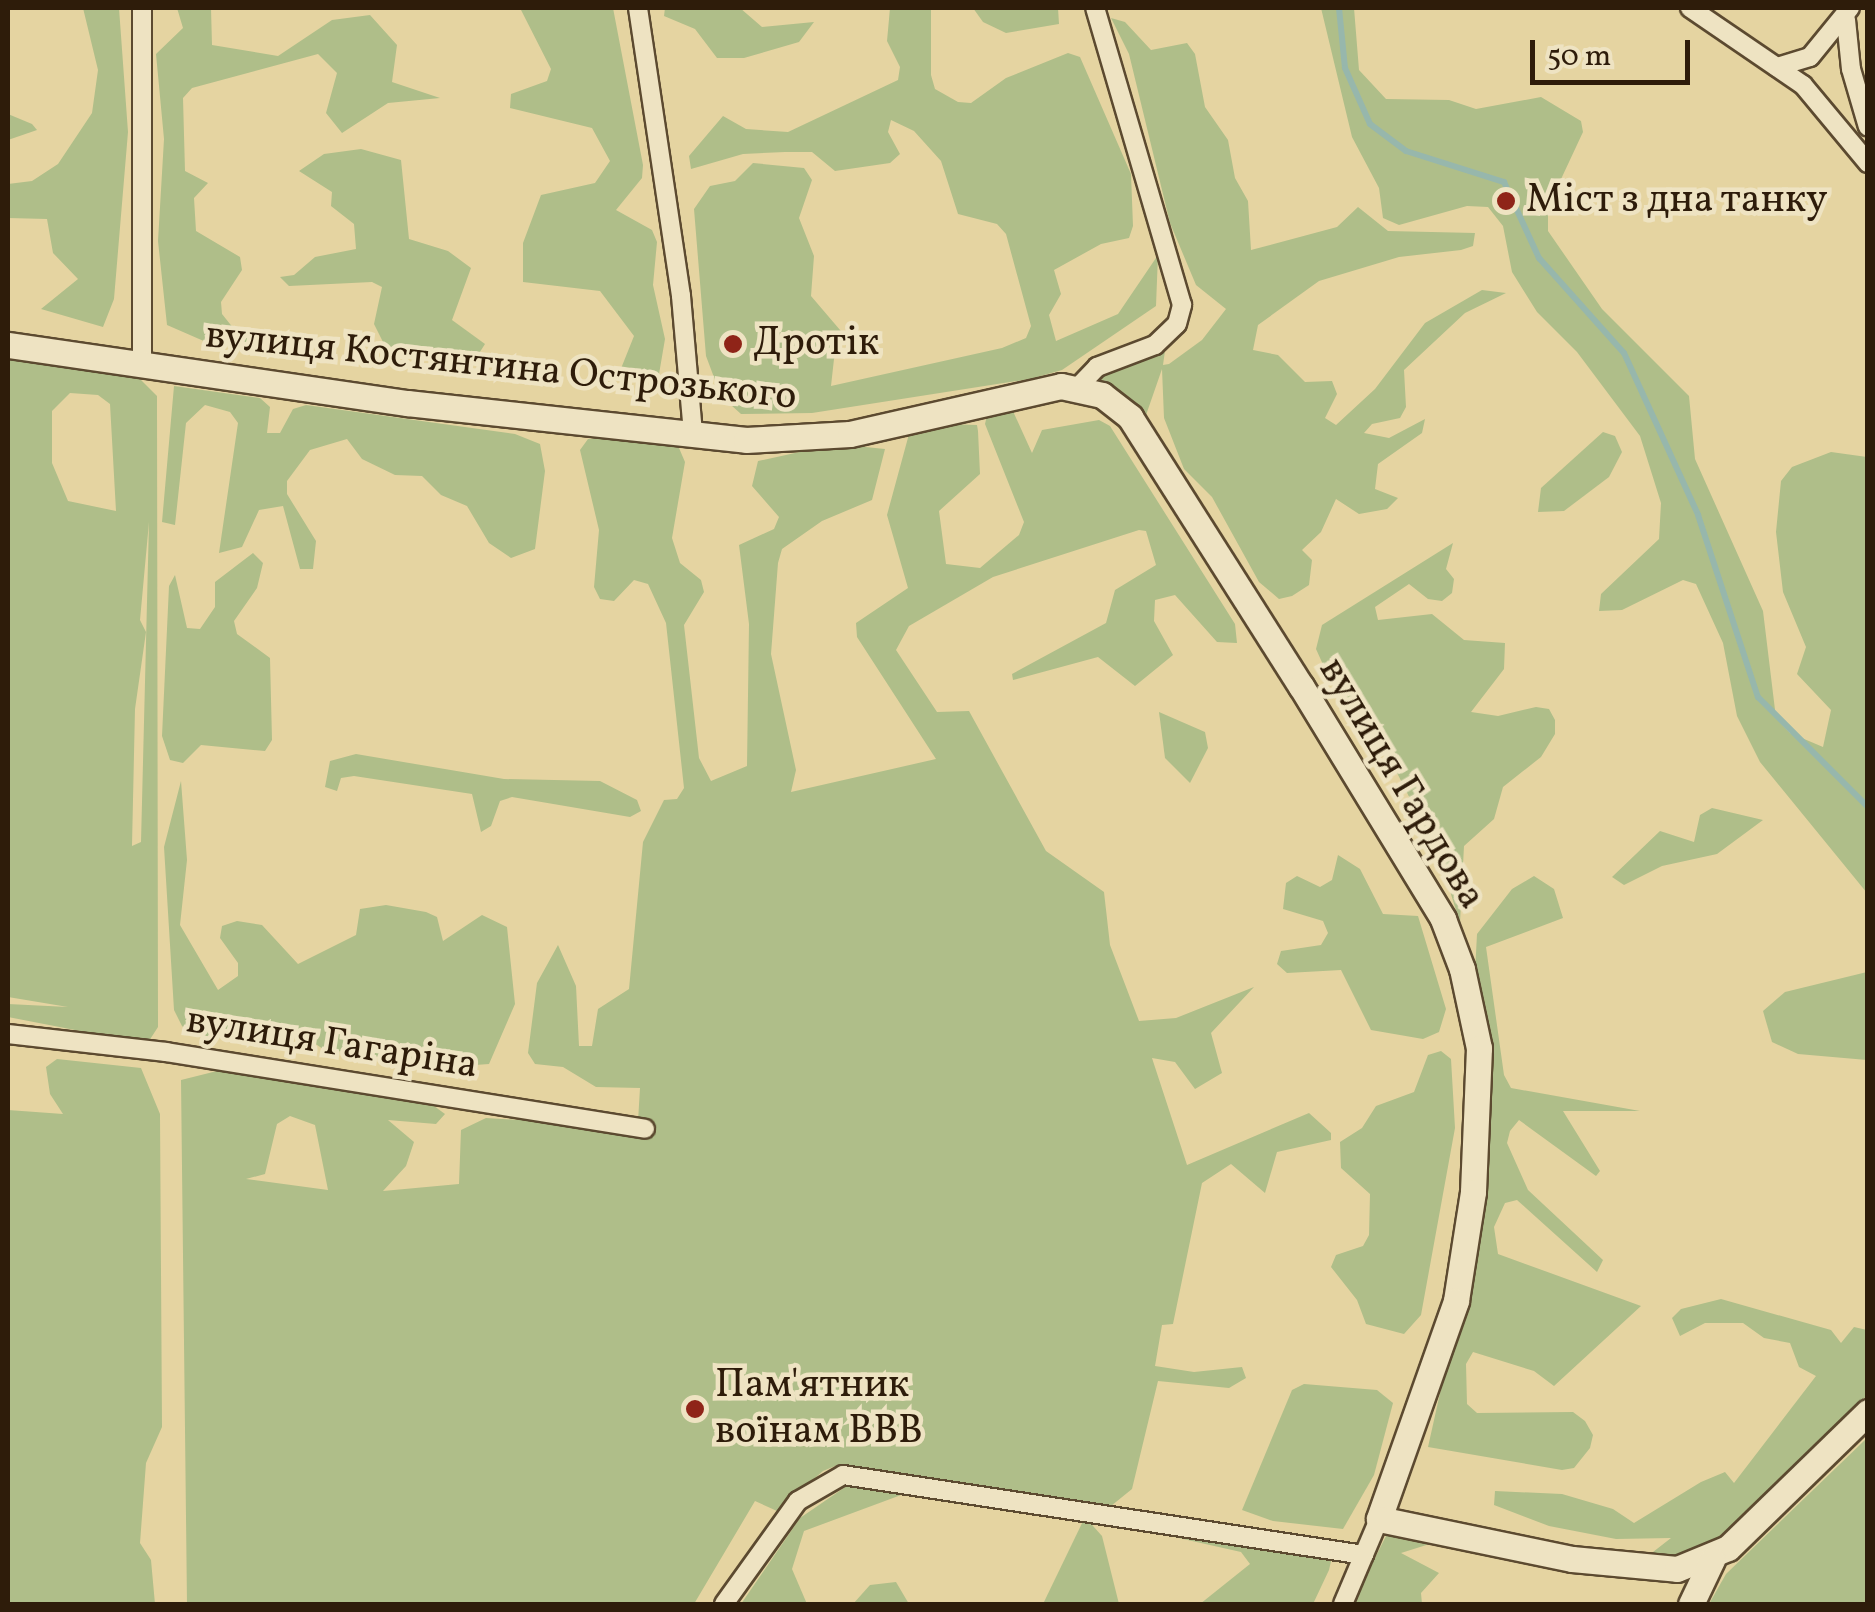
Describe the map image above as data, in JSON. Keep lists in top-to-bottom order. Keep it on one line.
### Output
{"streets":{"street":["вулиця Костянтина Острозького","вулиця Гардова","вулиця Гагаріна"]},"crossings":[["вулиця Костянтина Острозького","вулиця Гардова"]],"places":["Міст з дна танку","Дротік","Пам'ятник воїнам ВВВ"],"scale_bar":"50 m"}
